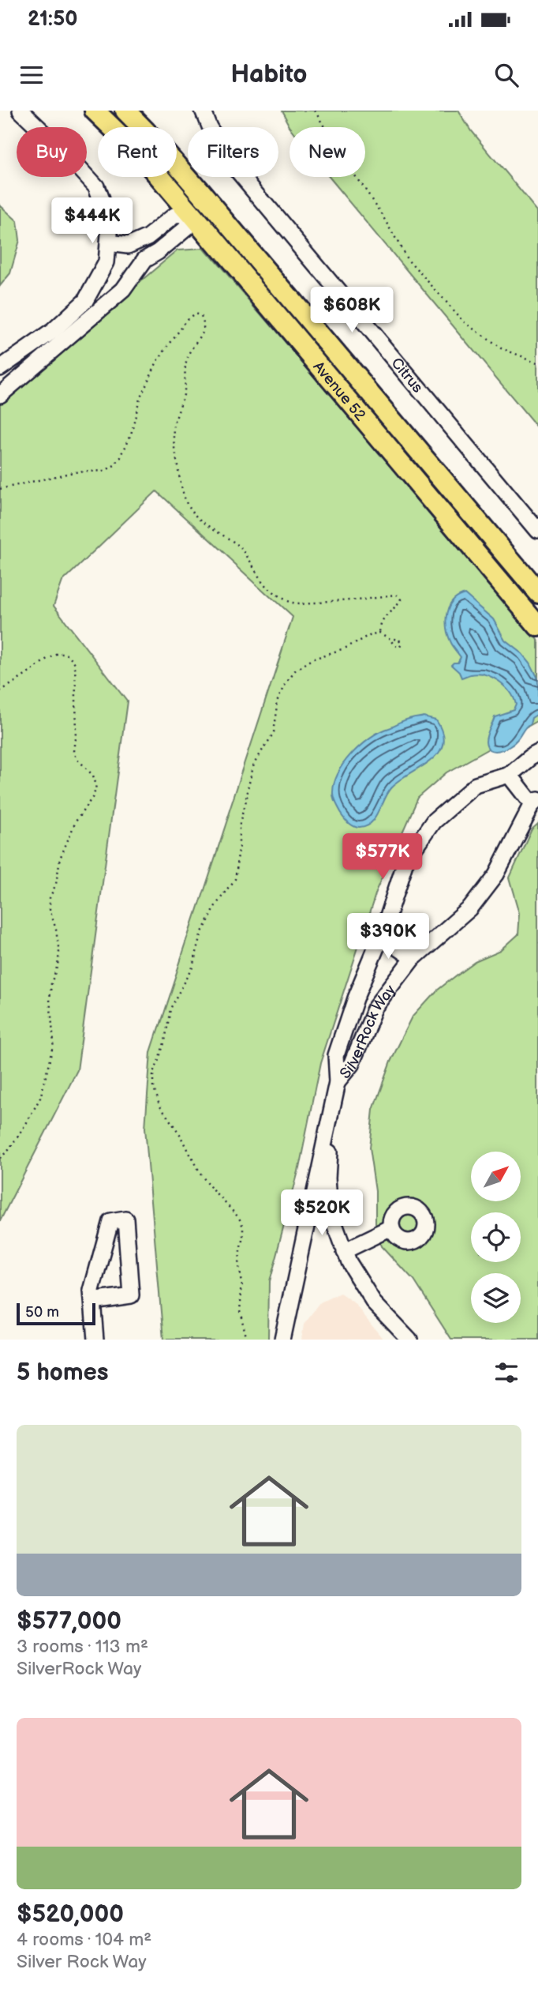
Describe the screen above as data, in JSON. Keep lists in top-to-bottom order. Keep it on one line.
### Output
{"streets":{"main road":["Avenue 52"],"street":["Citrus","SilverRock Way"]},"scale_bar":"50 m","north":"top right","page":{"status":"21:50","header":"Habito","chip":["Buy","Rent","Filters","New"],"price":["$444K","$608K","$577K","$390K","$520K"],"scale":"50 m","heading":"5 homes","list":[{"name":"$577,000","note":"3 rooms · 113 m² · SilverRock Way"},{"name":"$520,000","note":"4 rooms · 104 m² · Silver Rock Way"}]}}
